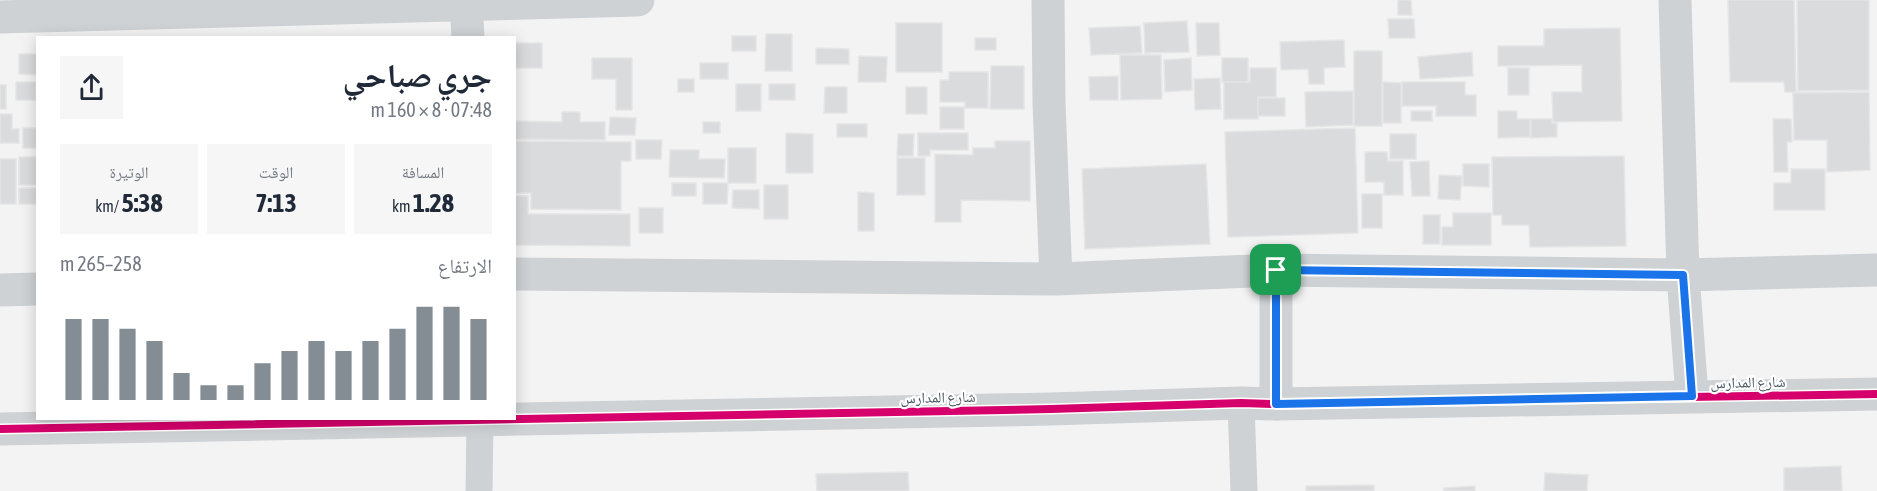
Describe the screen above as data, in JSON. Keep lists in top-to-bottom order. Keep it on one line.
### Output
{"streets":{"street":["شارع المدارس"]},"page":{"heading":["جري صباحي","07:48 · 8 × 160 m"],"stats":[["المسافة","1.28 km"],["الوقت","7:13"],["الوتيرة","5:38 /km"]],"chart":["الارتفاع","258–265 m"]}}
